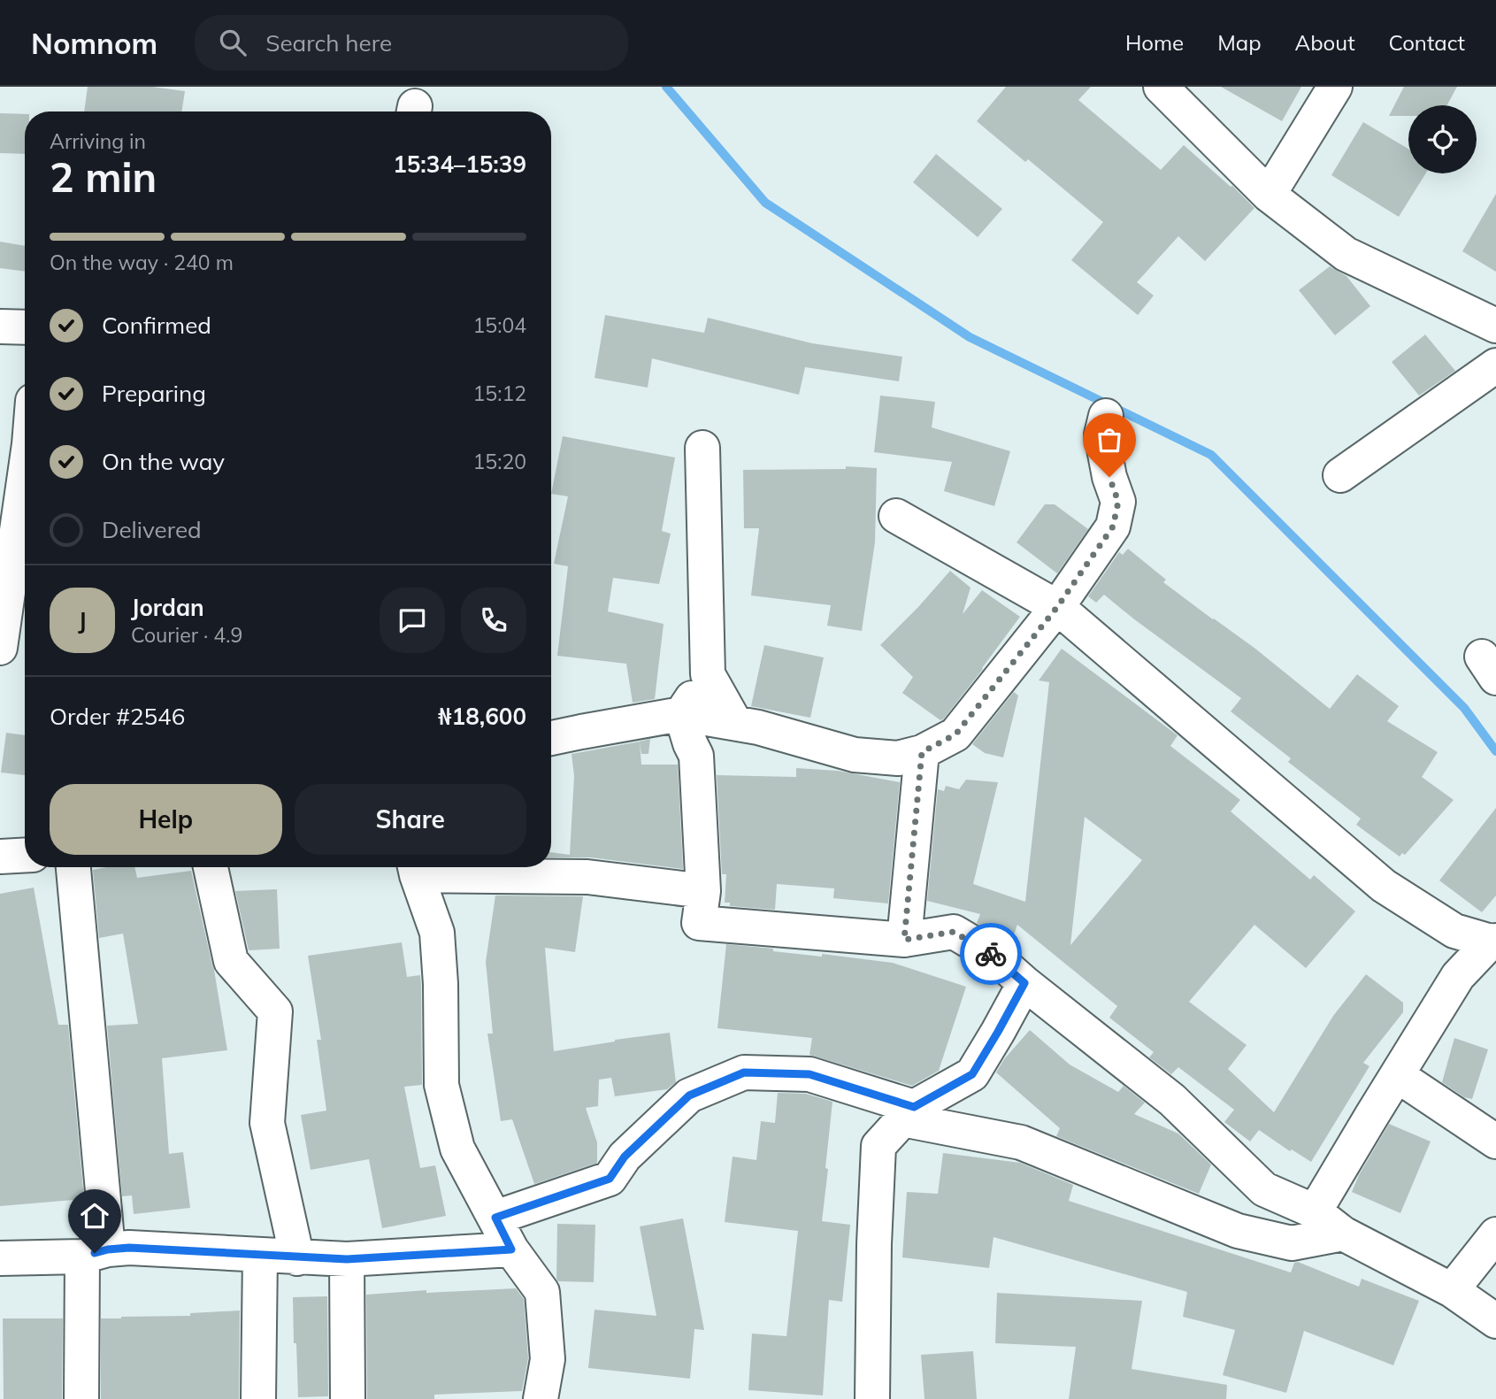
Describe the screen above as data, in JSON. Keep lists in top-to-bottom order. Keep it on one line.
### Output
{"page":{"header":"Nomnom","search":"Search here","nav":["Home","Map","About","Contact"],"heading":["2 min","Arriving in","15:34–15:39"],"panel":["Jordan","Courier · 4.9","Order #2546","₦18,600"],"bar":"On the way · 240 m","list":[["Confirmed","15:04"],["Preparing","15:12"],["On the way","15:20"],"Delivered"],"round":"J","buttons":["Help","Share"]}}
